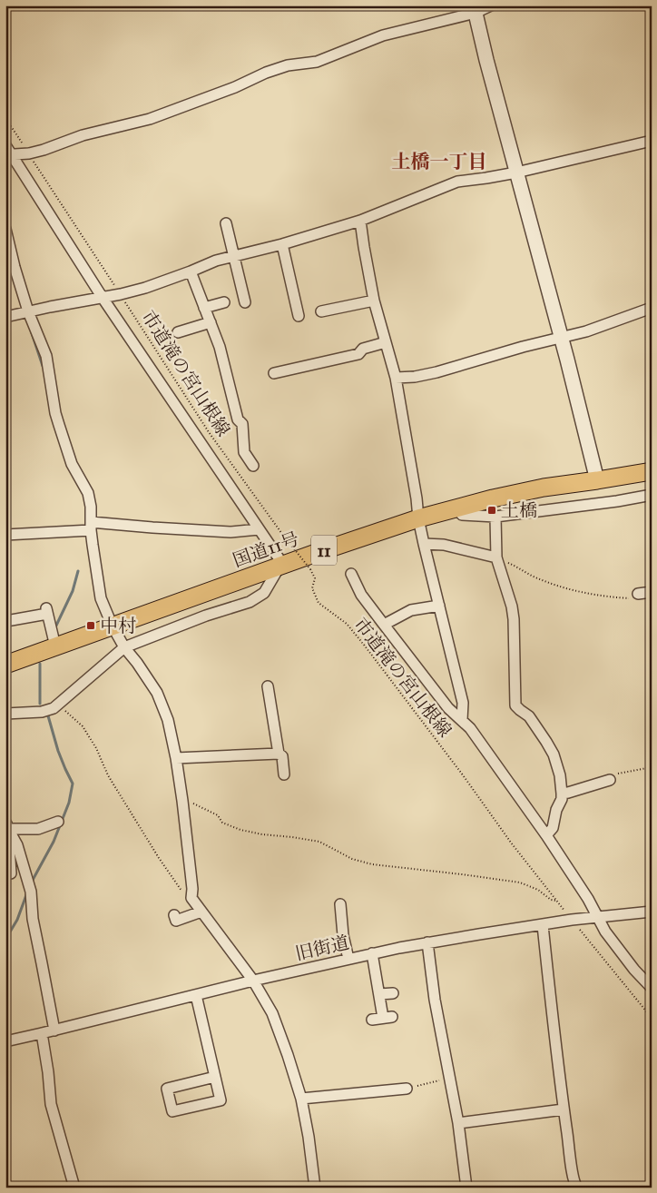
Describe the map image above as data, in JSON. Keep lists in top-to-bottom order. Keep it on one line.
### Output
{"streets":{"highway":["国道11号","11"],"street":["旧街道"],"path":["市道滝の宮山根線"]},"crossings":[["市道滝の宮山根線","旧街道"]],"districts":["土橋一丁目"],"places":{"transit":["土橋","中村"]}}
